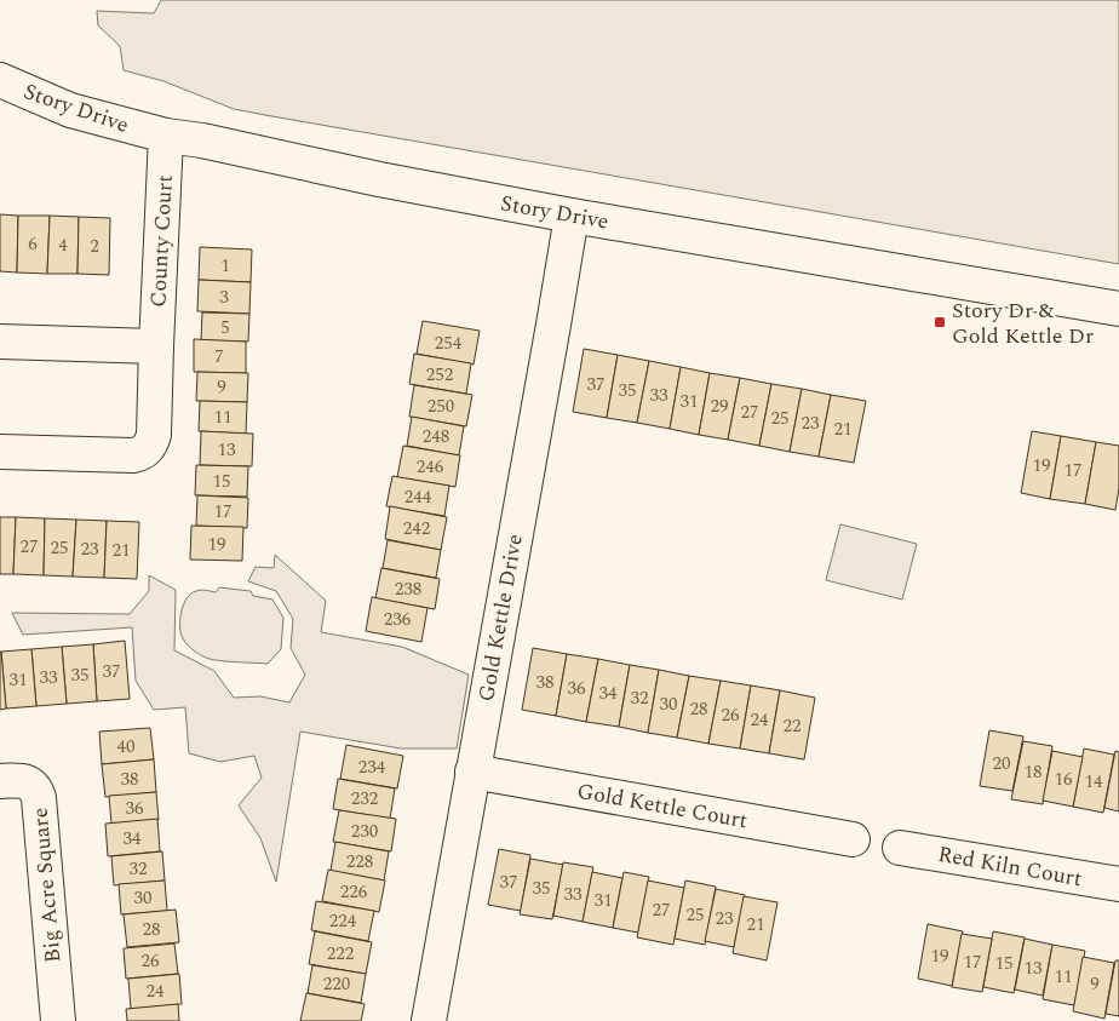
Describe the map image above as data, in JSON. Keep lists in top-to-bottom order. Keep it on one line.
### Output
{"streets":{"street":["Story Drive","County Court","Gold Kettle Drive","Gold Kettle Court","Red Kiln Court","Big Acre Square"]},"crossings":[["Story Drive","County Court"],["Story Drive","Gold Kettle Drive"],["Gold Kettle Drive","Gold Kettle Court"]],"places":{"transit":["Story Dr & Gold Kettle Dr"]},"house_numbers":["6","4","2","1","3","5","254","7","252","37","9","35","33","31","250","29","27","11","25","23","21","248","13","19","246","17","15","244","17","242","19","27","25","23","21","238","236","37","35","33","31","38","36","34","32","30","28","26","24","22","40","20","234","18","38","16","14","232","36","230","34","228","32","37","35","226","33","30","31","27","25","23","224","21","28","222","19","26","17","15","13","11","220","9","24"]}
